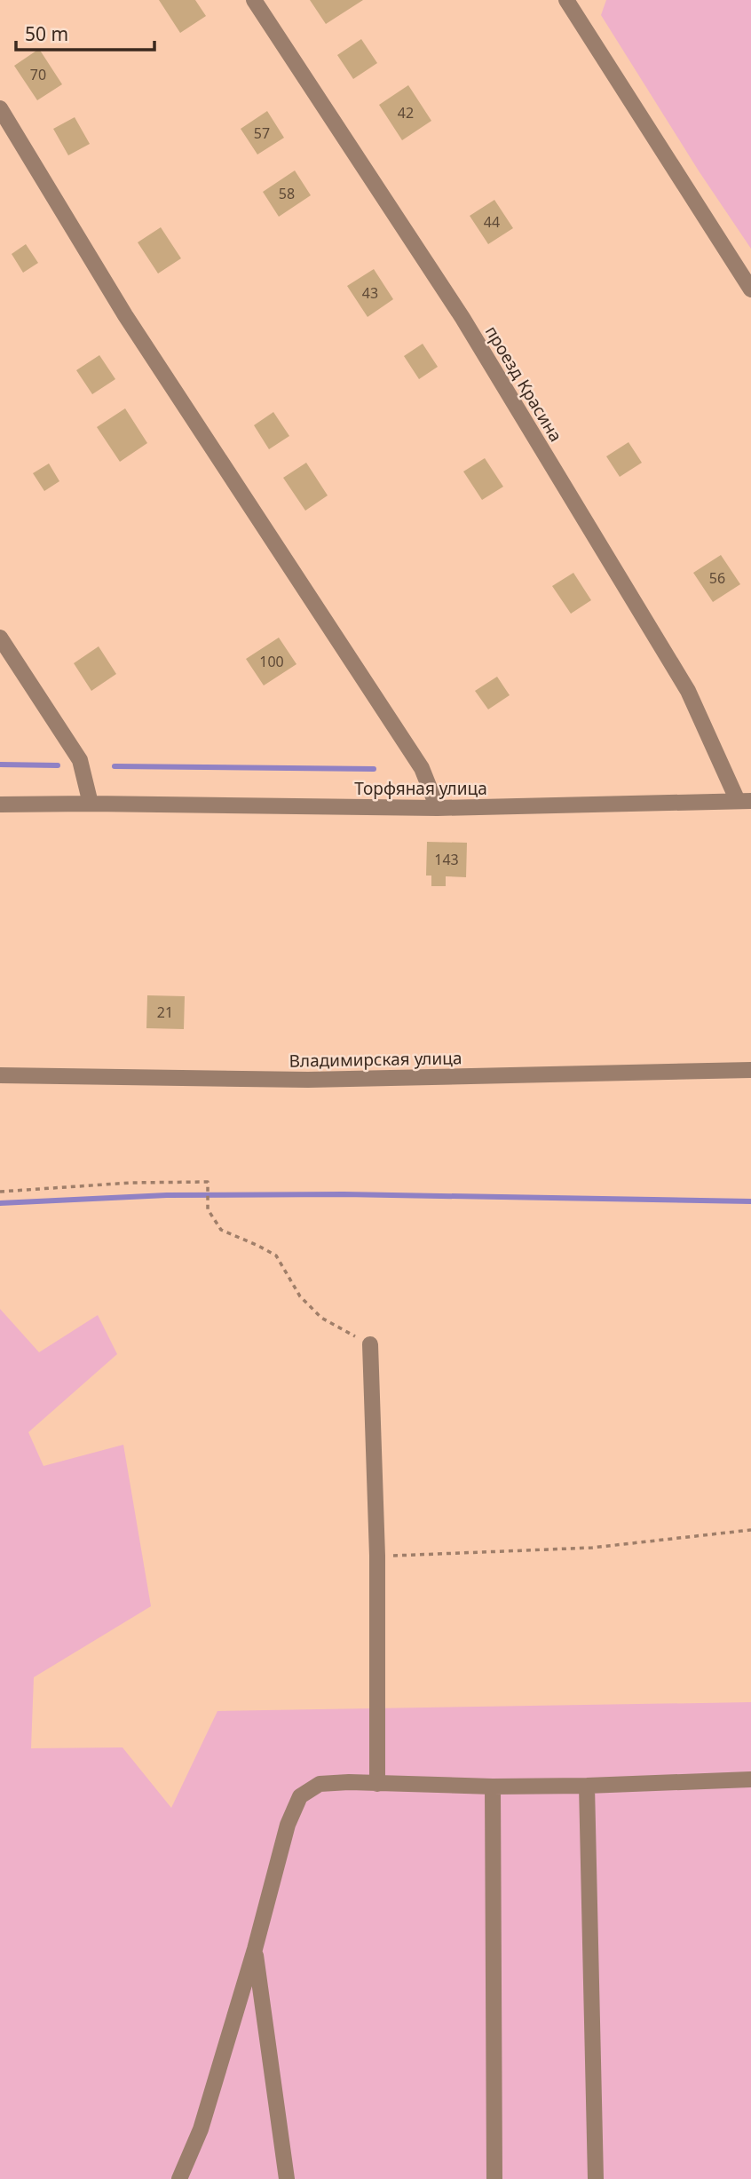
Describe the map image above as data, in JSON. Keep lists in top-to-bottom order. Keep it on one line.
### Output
{"streets":{"street":["проезд Красина","Торфяная улица","Владимирская улица"]},"crossings":[["проезд Красина","Торфяная улица"]],"house_numbers":["70","42","57","58","44","43","56","100","143","21"],"scale_bar":"50 m"}
